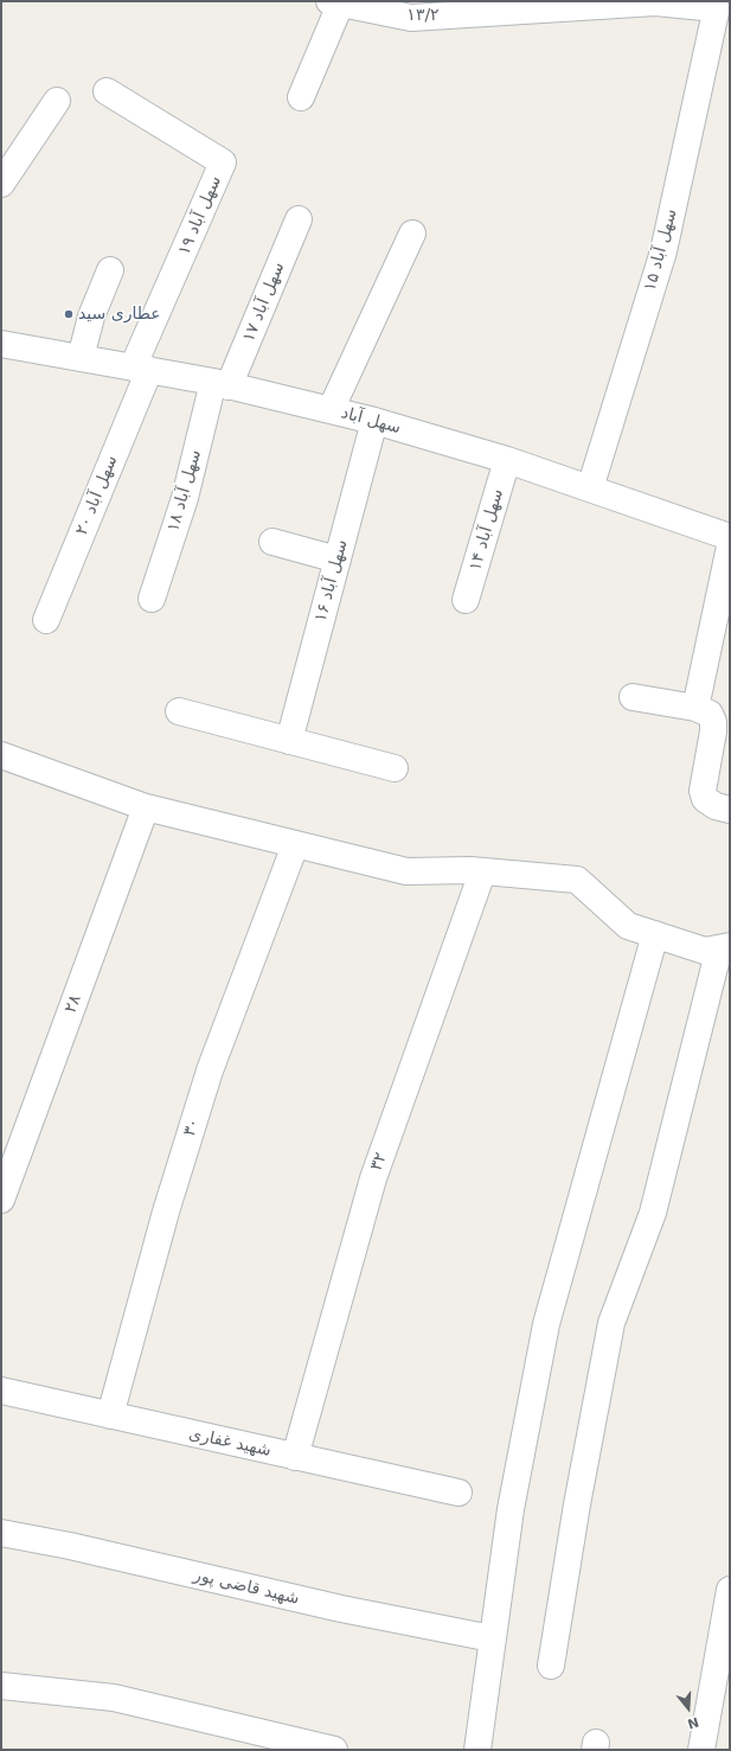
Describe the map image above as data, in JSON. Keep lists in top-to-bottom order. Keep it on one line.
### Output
{"streets":{"street":["۱۳/۲","سهل آباد ۱۹","سهل آباد ۱۵","سهل آباد ۱۷","سهل آباد","سهل آباد ۱۸","سهل آباد ۲۰","سهل آباد ۱۴","سهل آباد ۱۶","۲۸","۳۰","۳۲","شهید غفاری","شهید قاضی پور"]},"crossings":[["۱۳/۲","سهل آباد ۱۵"],["سهل آباد ۱۹","سهل آباد"],["سهل آباد ۱۹","سهل آباد ۲۰"],["سهل آباد ۱۵","سهل آباد"],["سهل آباد ۱۷","سهل آباد"],["سهل آباد ۱۷","سهل آباد ۱۸"],["سهل آباد","سهل آباد ۱۸"],["سهل آباد","سهل آباد ۲۰"],["سهل آباد","سهل آباد ۱۴"],["سهل آباد","سهل آباد ۱۶"],["۳۰","شهید غفاری"],["۳۲","شهید غفاری"]],"places":["عطاری سید"],"north":"bottom"}
